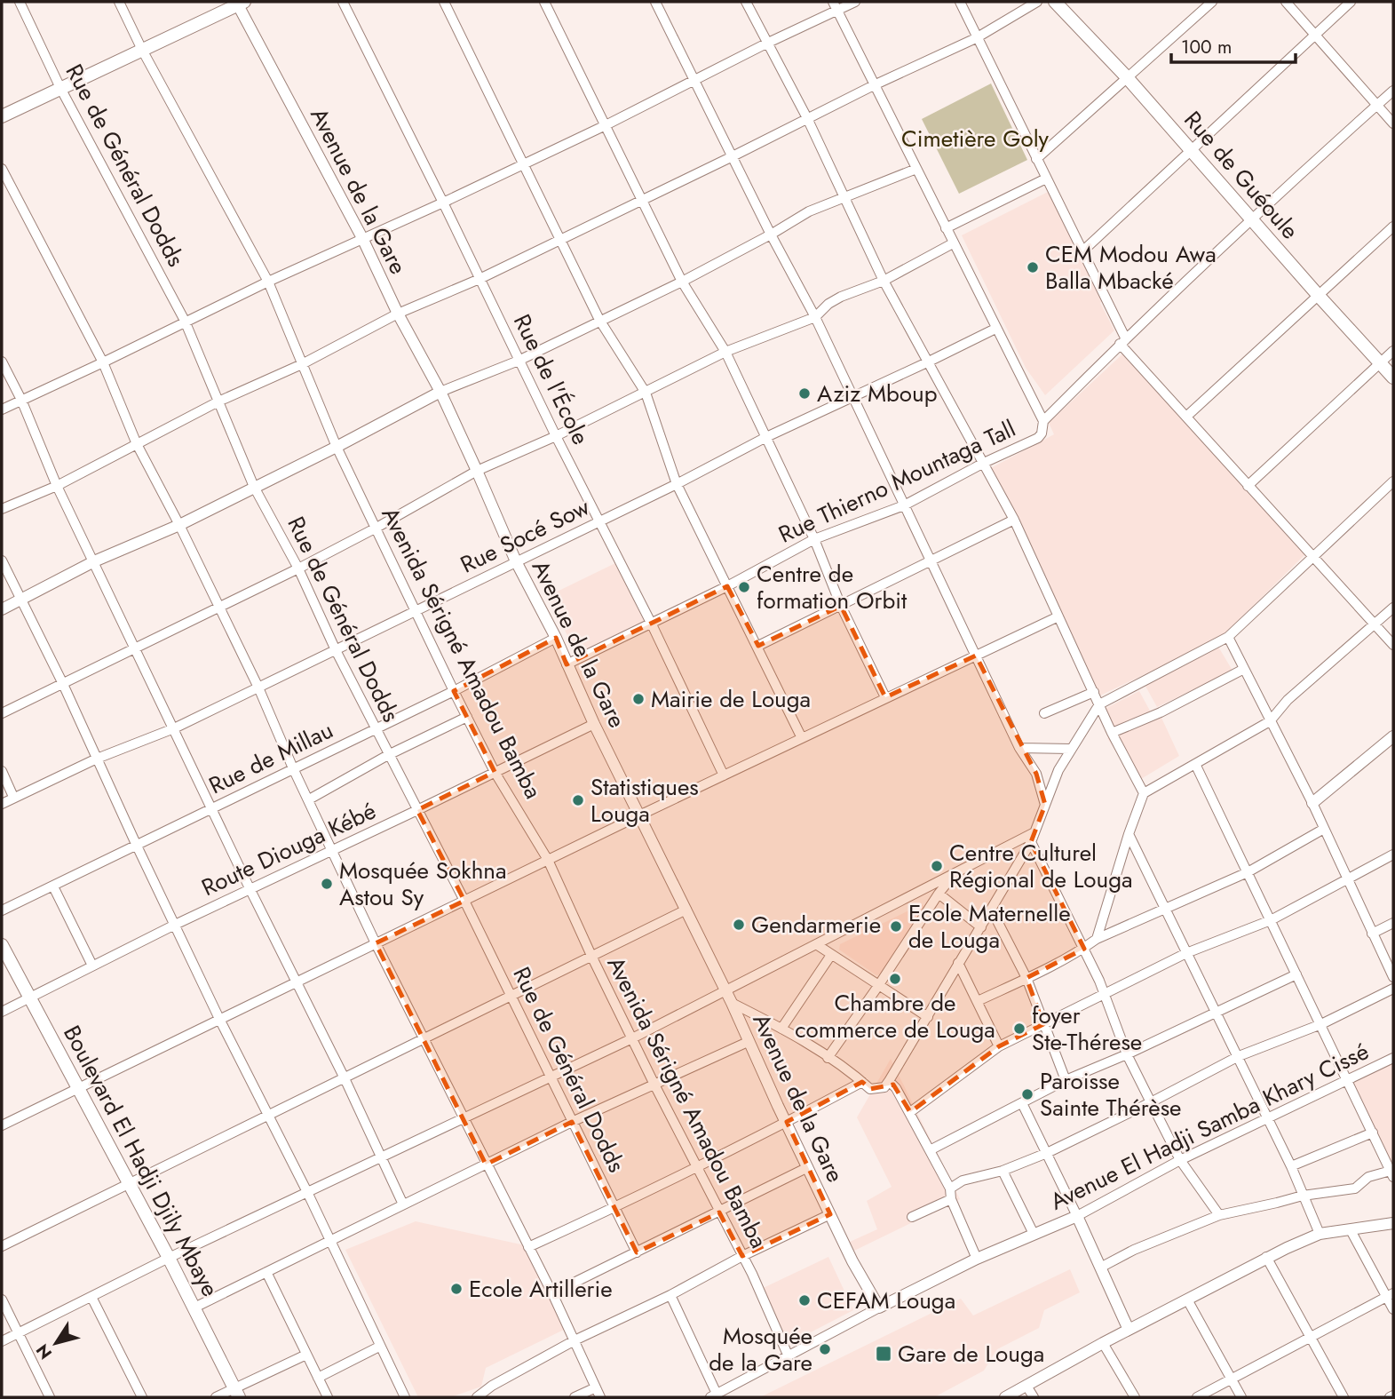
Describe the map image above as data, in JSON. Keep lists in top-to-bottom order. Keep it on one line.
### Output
{"streets":{"main road":["Rue de Guéoule","Boulevard El Hadji Djily Mbaye"],"street":["Rue de Général Dodds","Avenue de la Gare","Rue de l'École","Rue Thierno Mountaga Tall","Rue Socé Sow","Avenida Sérigné Amadou Bamba","Rue de Millau","Route Diouga Kébé","Avenue El Hadji Samba Khary Cissé"]},"crossings":[["Rue de Général Dodds","Rue Socé Sow"],["Rue de Général Dodds","Rue de Millau"],["Rue de Général Dodds","Route Diouga Kébé"],["Avenue de la Gare","Rue Thierno Mountaga Tall"],["Avenue de la Gare","Rue Socé Sow"],["Avenue de la Gare","Rue de Millau"],["Avenue de la Gare","Route Diouga Kébé"],["Avenue de la Gare","Avenue El Hadji Samba Khary Cissé"],["Rue de l'École","Rue Thierno Mountaga Tall"],["Rue de l'École","Rue Socé Sow"],["Rue Socé Sow","Avenida Sérigné Amadou Bamba"],["Avenida Sérigné Amadou Bamba","Rue de Millau"],["Avenida Sérigné Amadou Bamba","Route Diouga Kébé"],["Avenida Sérigné Amadou Bamba","Avenue El Hadji Samba Khary Cissé"],["Route Diouga Kébé","Boulevard El Hadji Djily Mbaye"]],"parks":["Cimetière Goly"],"places":{"other":["CEM Modou Awa Balla Mbacké","Aziz Mboup","Centre de formation Orbit","Mairie de Louga","Statistiques Louga","Centre Culturel Régional de Louga","Mosquée Sokhna Astou Sy","Gendarmerie","Ecole Maternelle de Louga","Chambre de commerce de Louga","foyer Ste-Thérese","Paroisse Sainte Thérèse","Ecole Artillerie","CEFAM Louga","Mosquée de la Gare"],"transit":["Gare de Louga"]},"scale_bar":"100 m","north":"bottom left"}
